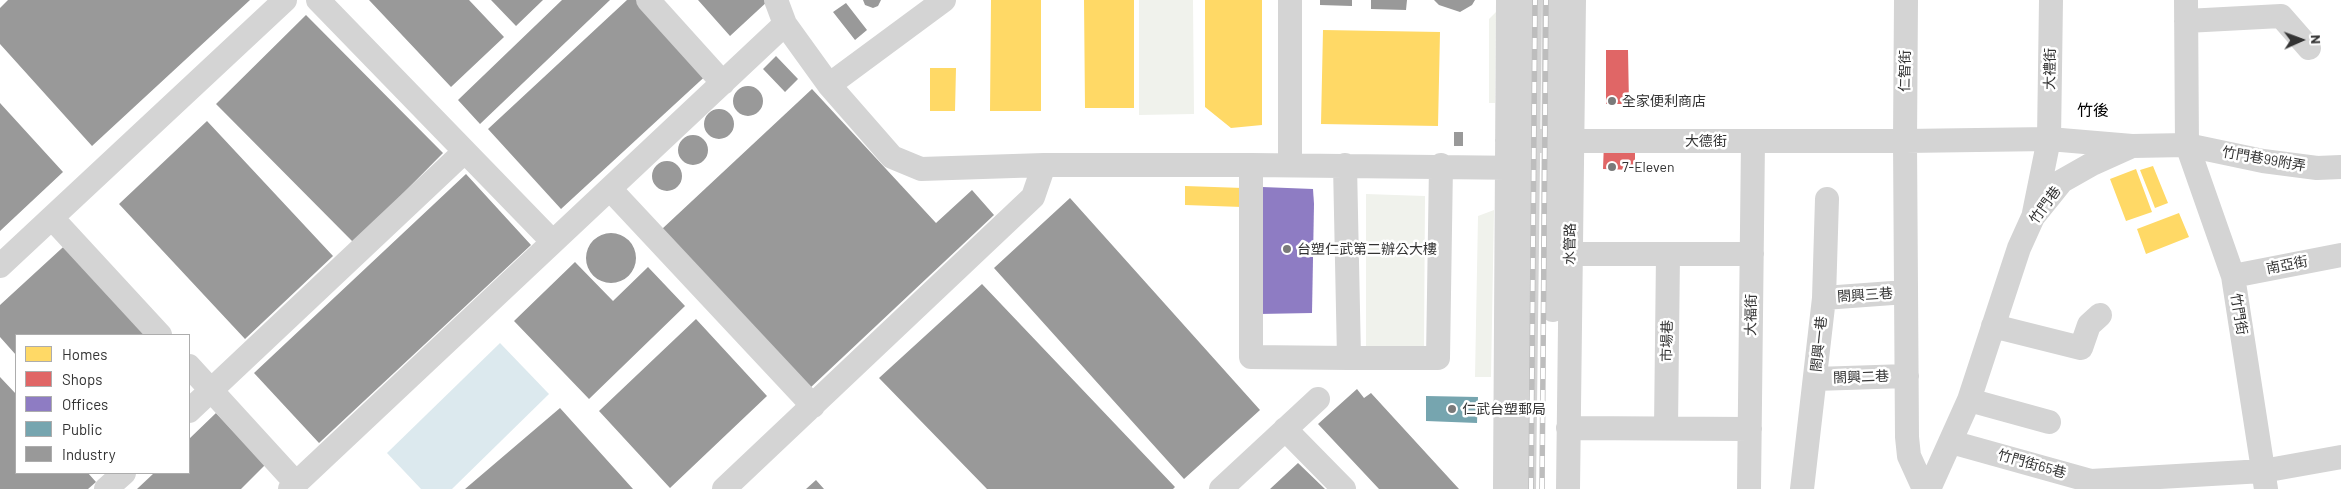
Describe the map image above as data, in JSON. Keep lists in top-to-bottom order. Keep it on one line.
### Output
{"streets":{"street":["大禮街","仁智街","大德街","竹門巷99附弄","竹門巷","水管路","南亞街","閤興三巷","竹門街","大福街","市場巷","閤興一巷","閤興二巷","竹門街65巷"]},"crossings":[["大禮街","大德街"],["大禮街","竹門巷"],["仁智街","大德街"],["大德街","竹門巷"],["大德街","水管路"],["大德街","大福街"],["竹門巷99附弄","竹門巷"],["竹門巷99附弄","竹門街"],["竹門巷","竹門街"],["竹門巷","竹門街65巷"],["南亞街","竹門街"],["閤興三巷","閤興一巷"],["竹門街","竹門街65巷"],["閤興一巷","閤興二巷"]],"districts":["竹後"],"places":["全家便利商店","7-Eleven","台塑仁武第二辦公大樓","仁武台塑郵局"],"legend":["Homes","Shops","Offices","Public","Industry"],"north":"right"}
